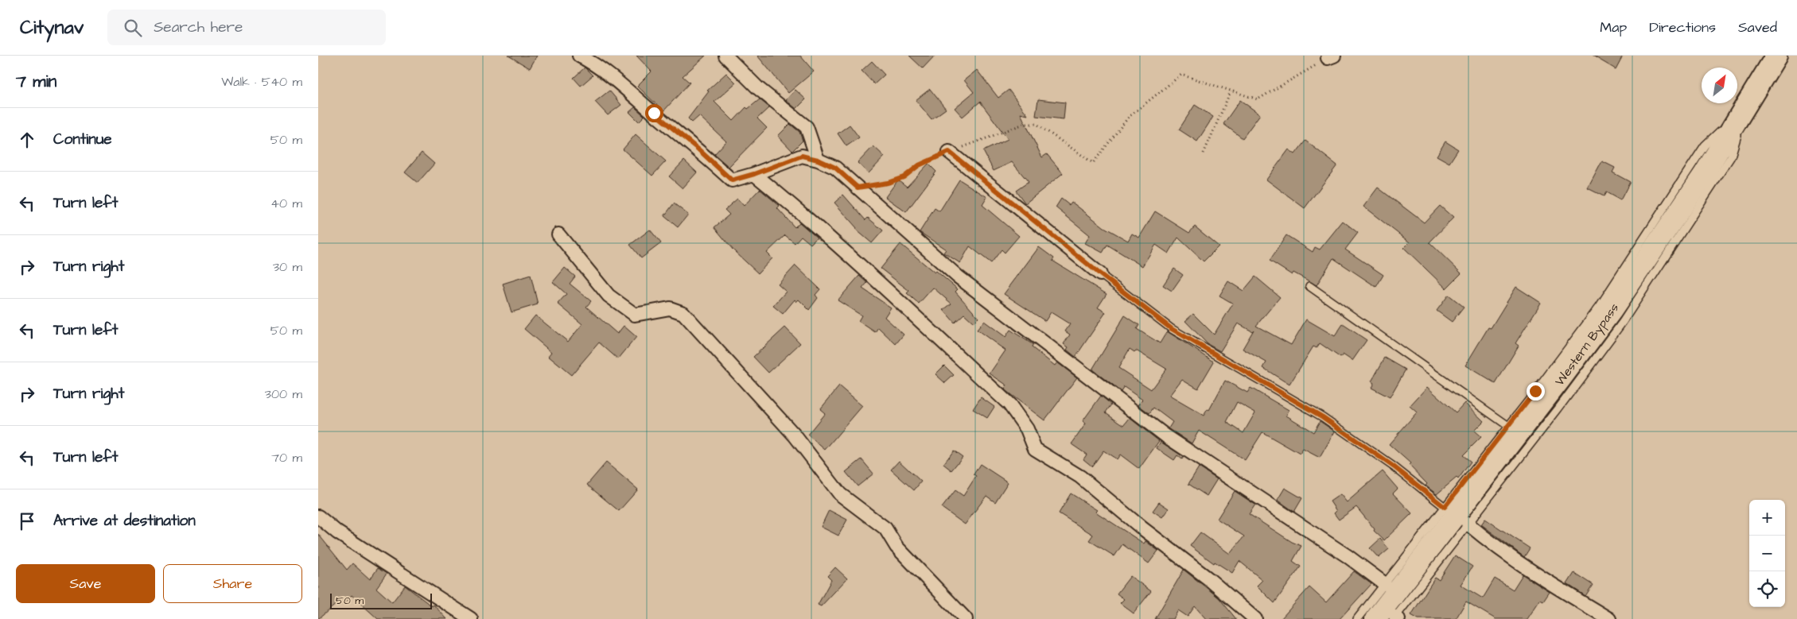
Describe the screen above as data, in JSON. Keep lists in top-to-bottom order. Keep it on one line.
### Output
{"streets":{"main road":["Western Bypass"]},"scale_bar":"50 m","north":"top right","page":{"header":"Citynav","search":"Search here","nav":["Map","Directions","Saved"],"heading":["7 min","Walk · 540 m"],"list":[["Continue","50 m"],["Turn left","40 m"],["Turn right","30 m"],["Turn left","50 m"],["Turn right","300 m"],["Turn left","70 m"],"Arrive at destination"],"map_buttons":["+","−"],"buttons":["Save","Share"],"scale":"50 m"}}
